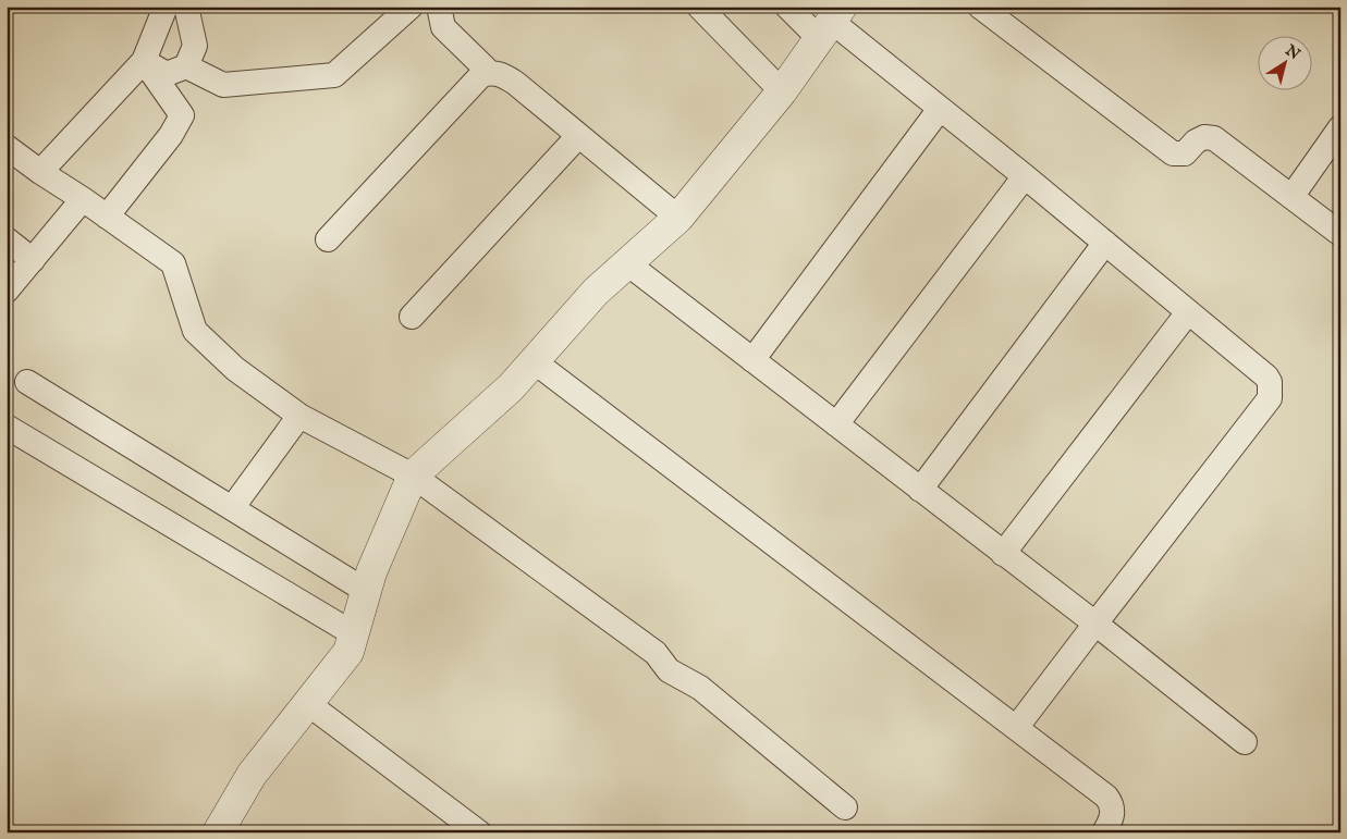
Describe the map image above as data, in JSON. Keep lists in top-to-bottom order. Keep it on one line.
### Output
{"north":"top right"}
